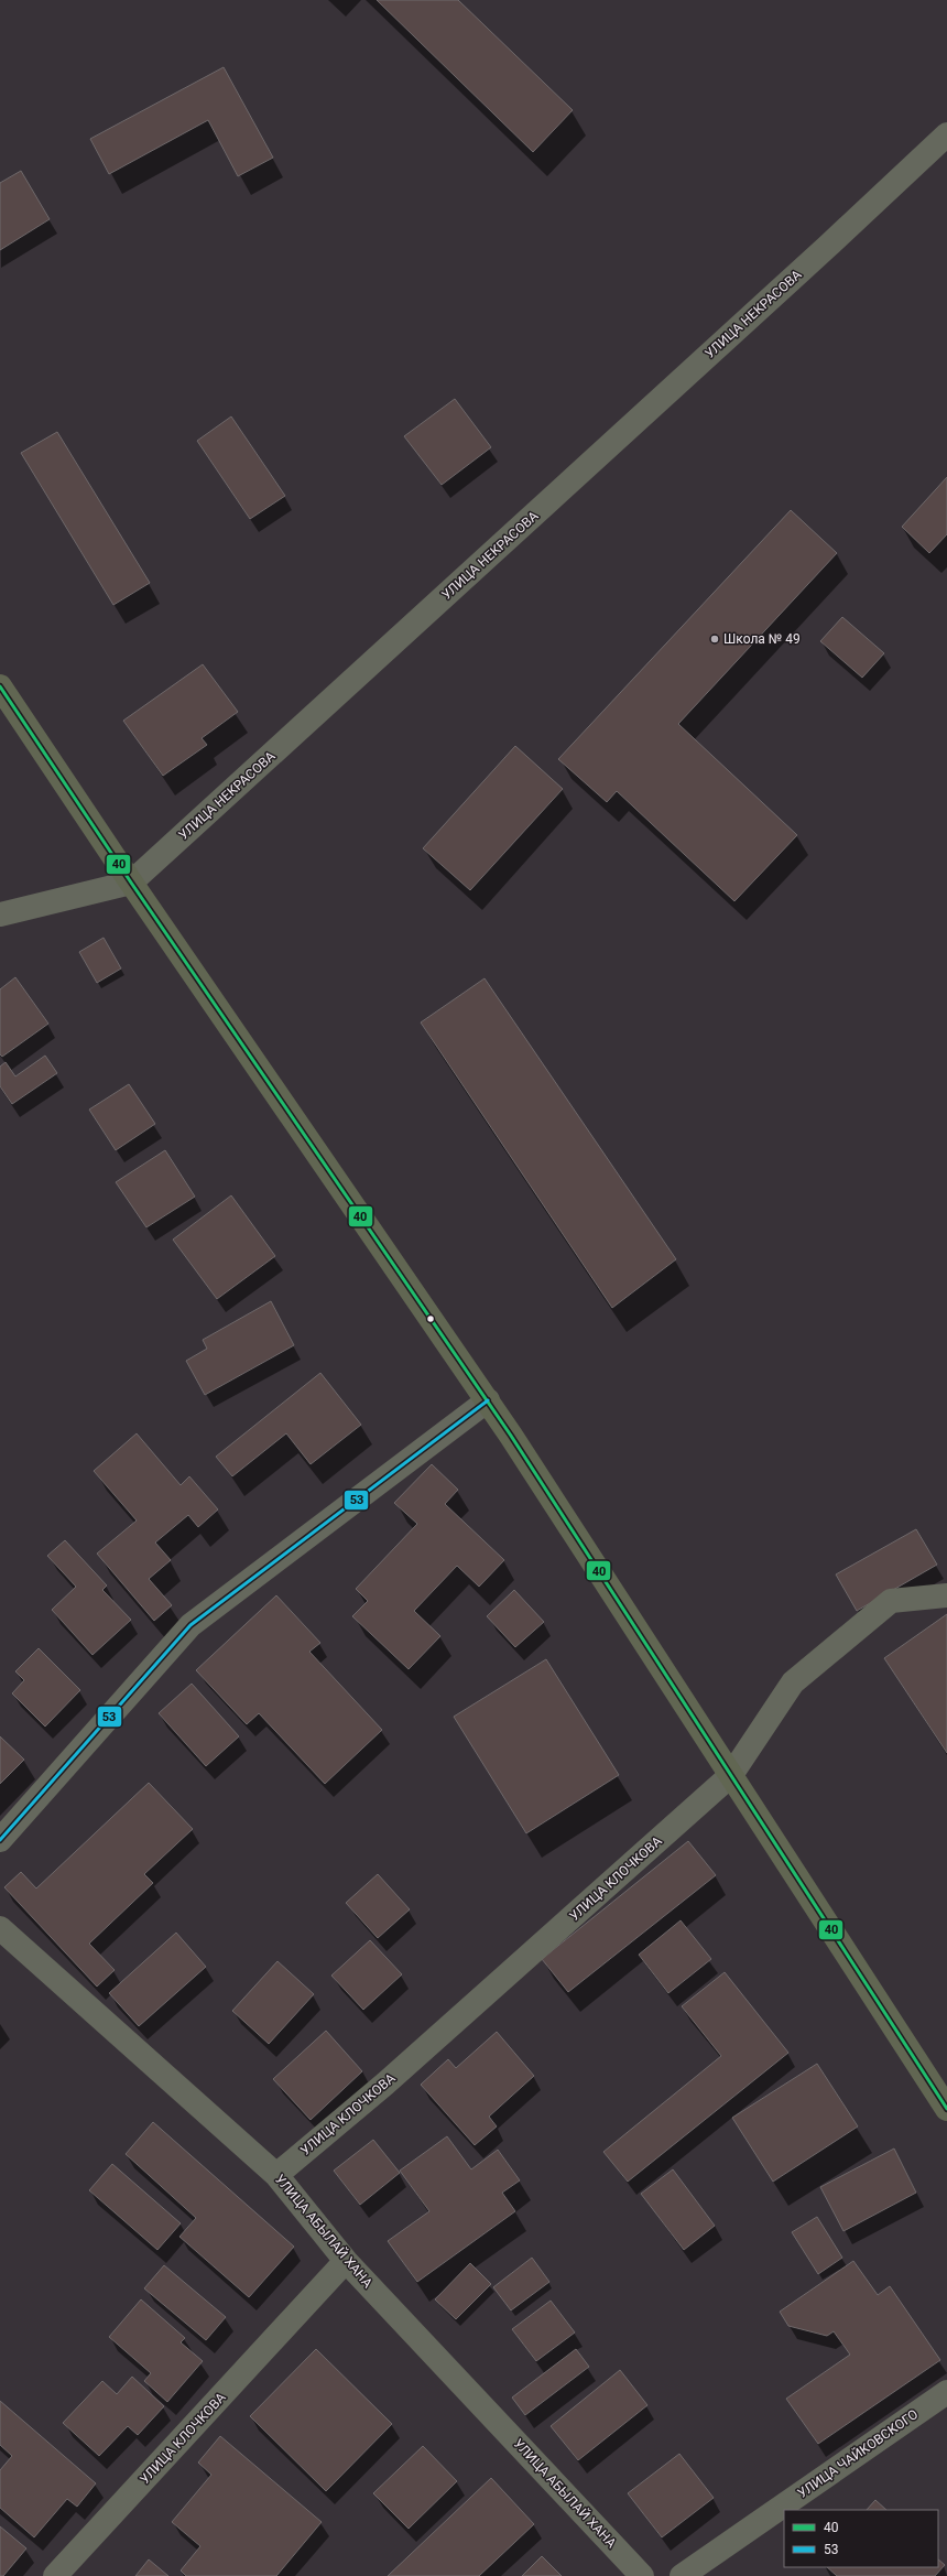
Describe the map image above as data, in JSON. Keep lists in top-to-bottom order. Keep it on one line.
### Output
{"streets":{"street":["УЛИЦА НЕКРАСОВА","УЛИЦА КЛОЧКОВА","УЛИЦА АБЫЛАЙ ХАНА","УЛИЦА ЧАЙКОВСКОГО"]},"crossings":[["УЛИЦА КЛОЧКОВА","УЛИЦА АБЫЛАЙ ХАНА"]],"places":["Школа № 49"],"lines":["transit line 40","transit line 53"],"legend":["40","53"]}
